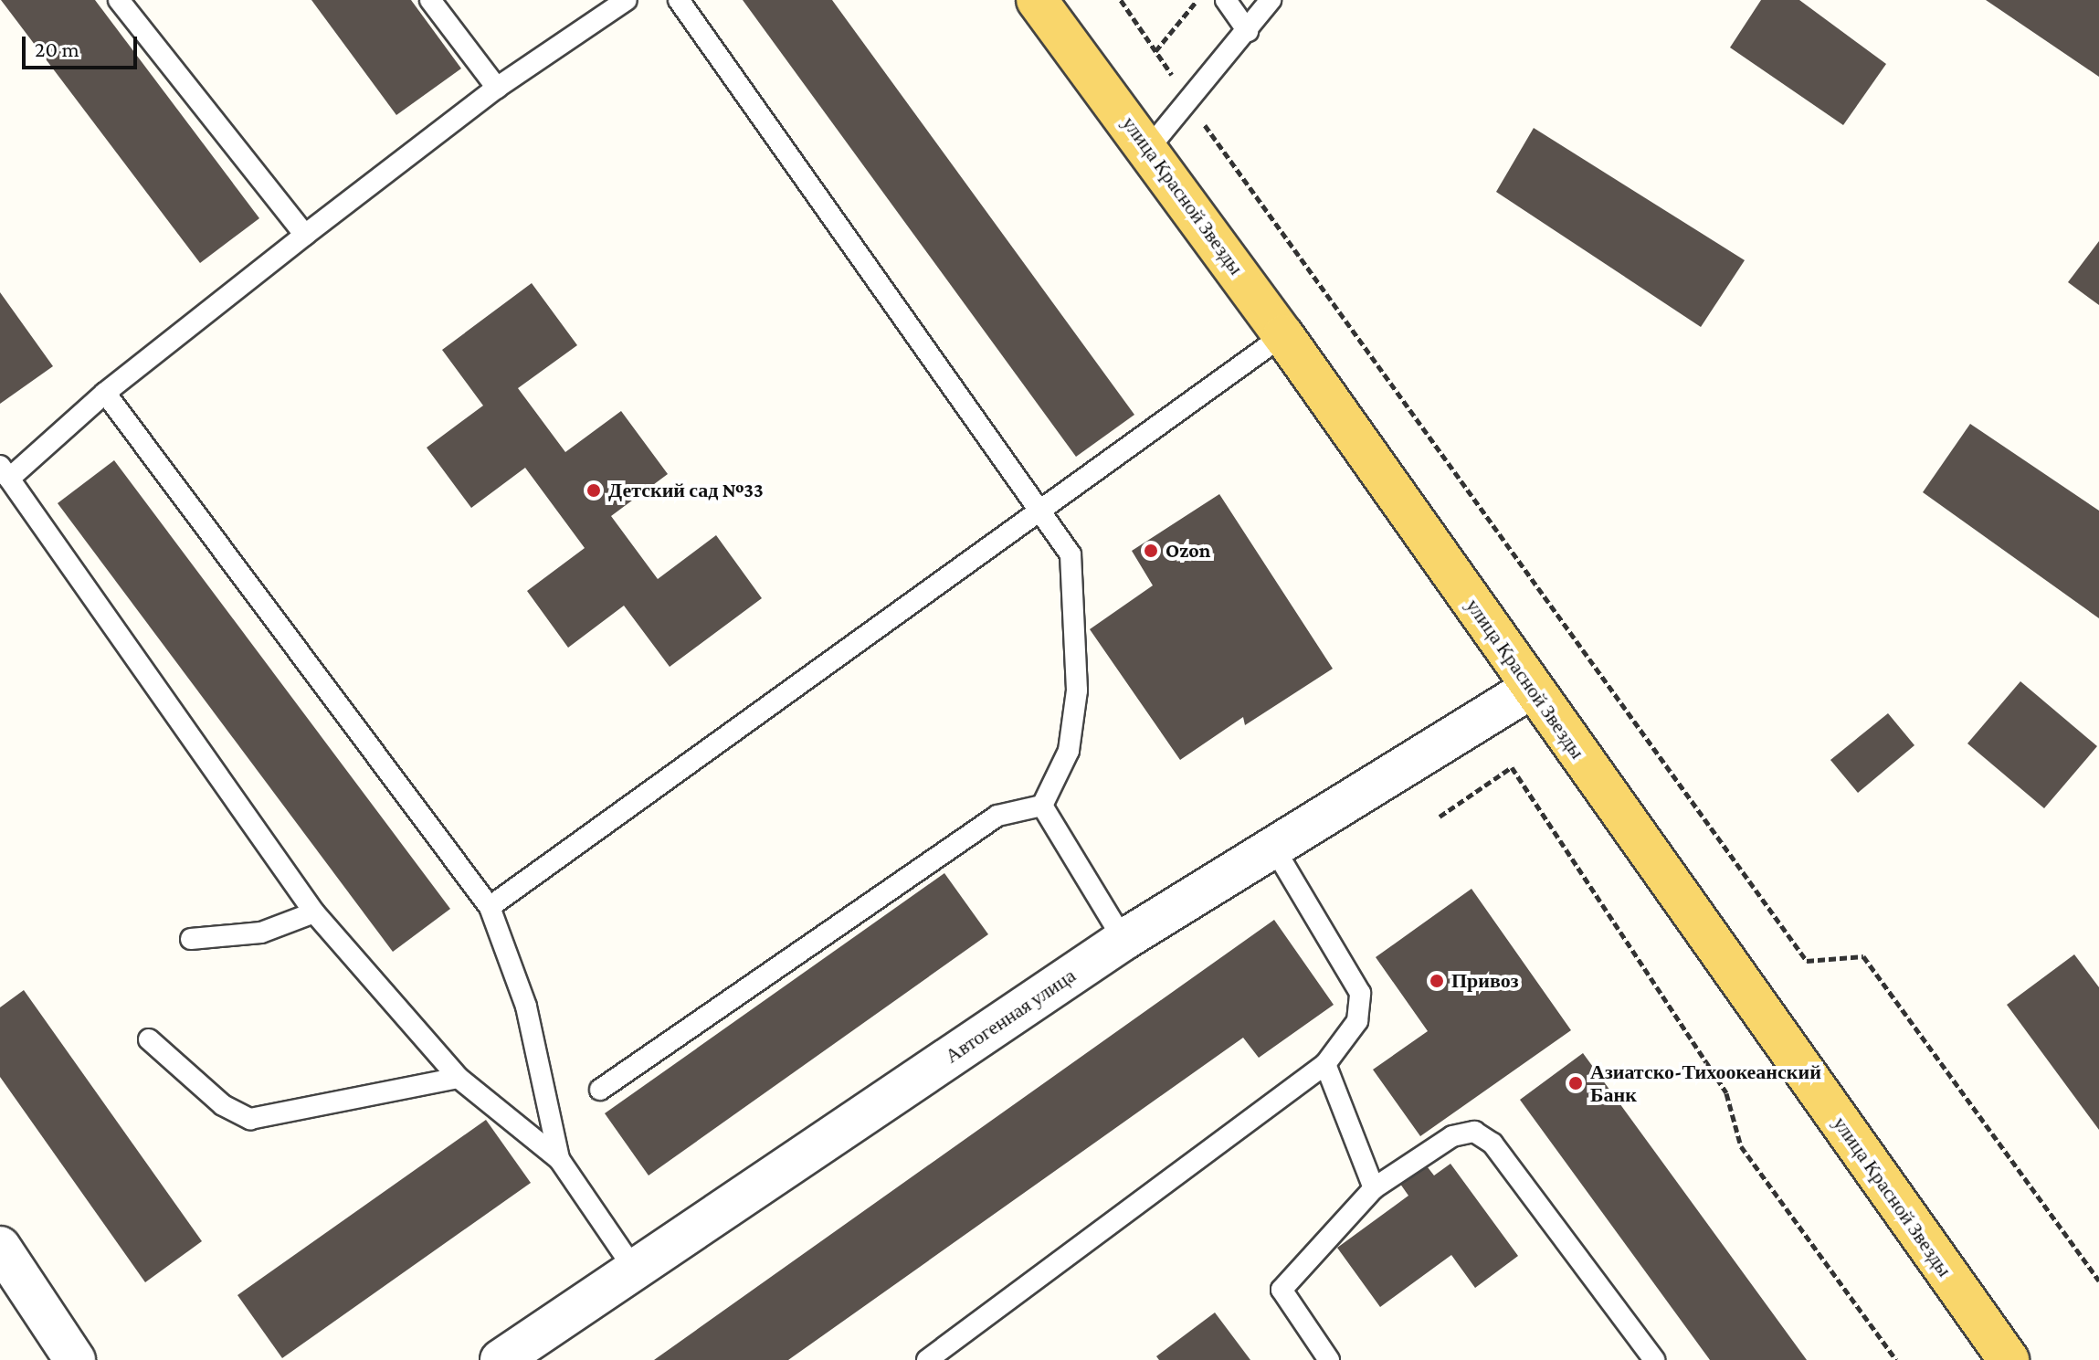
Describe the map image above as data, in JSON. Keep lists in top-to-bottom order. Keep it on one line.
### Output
{"streets":{"main road":["улица Красной Звезды"],"street":["Автогенная улица"]},"crossings":[["улица Красной Звезды","Автогенная улица"]],"places":["Детский сад №33","Ozon","Привоз","Азиатско-Тихоокеанский Банк"],"scale_bar":"20 m"}
